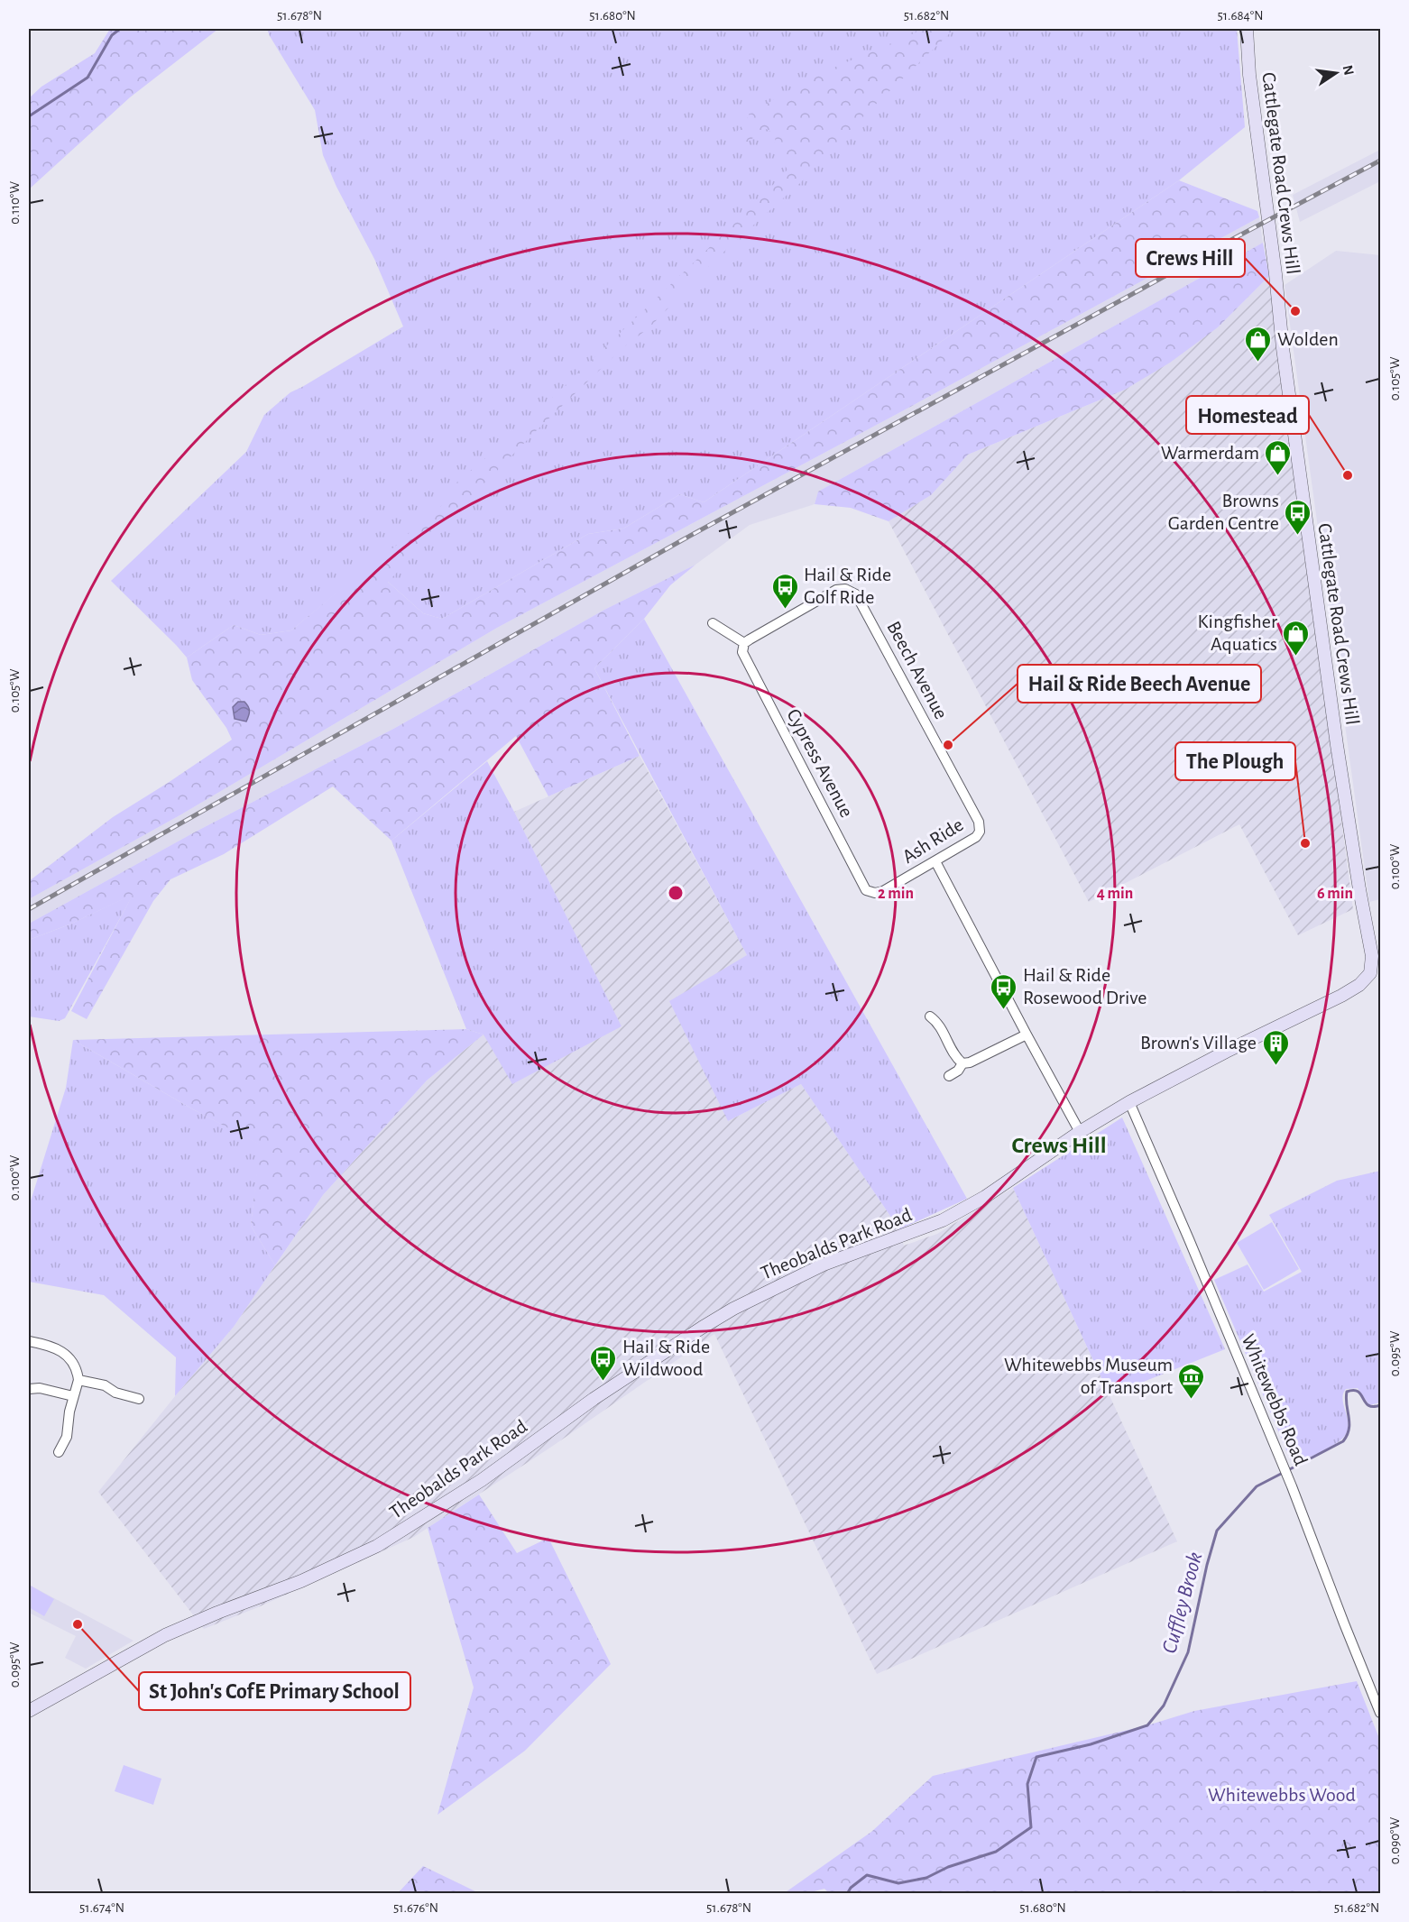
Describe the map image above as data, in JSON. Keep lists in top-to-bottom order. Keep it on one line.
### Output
{"streets":{"street":["Cattlegate Road Crews Hill","Beech Avenue","Cypress Avenue","Ash Ride","Theobalds Park Road","Whitewebbs Road"]},"crossings":[["Cattlegate Road Crews Hill","Theobalds Park Road"],["Beech Avenue","Cypress Avenue"],["Beech Avenue","Ash Ride"],["Cypress Avenue","Ash Ride"],["Theobalds Park Road","Whitewebbs Road"]],"districts":["Crews Hill"],"water":["Cuffley Brook"],"parks":["Whitewebbs Wood"],"places":{"other":["Crews Hill","Homestead","Hail & Ride Beech Avenue","The Plough","St John's CofE Primary School"],"shop":["Wolden","Warmerdam","Kingfisher Aquatics"],"bus stop":["Browns Garden Centre","Hail & Ride Golf Ride","Hail & Ride Rosewood Drive","Hail & Ride Wildwood"],"building":["Brown's Village"],"museum":["Whitewebbs Museum of Transport"]},"north":"right","coordinates":["51.678°N","51.680°N","51.682°N","51.684°N","0.110°W","0.105°W","0.100°W","0.095°W","0.090°W","51.674°N","51.676°N"],"rings":["2 min","4 min","6 min"]}
